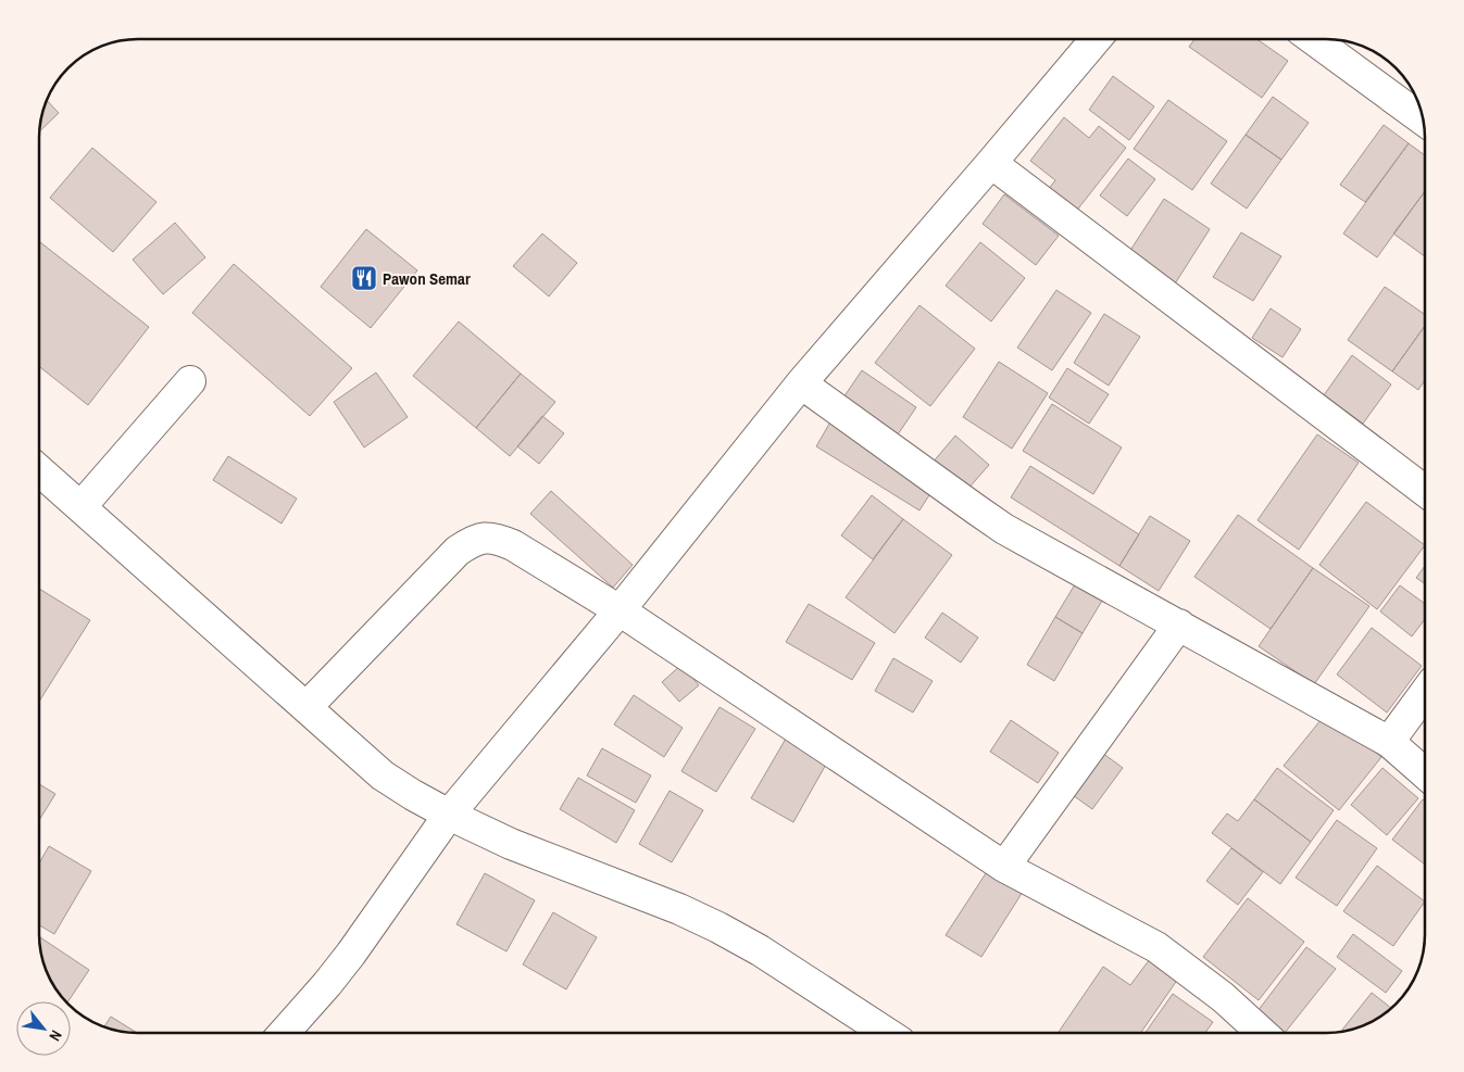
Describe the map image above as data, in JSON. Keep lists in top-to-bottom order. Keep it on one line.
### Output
{"places":{"restaurant":["Pawon Semar"]},"north":"bottom right"}
